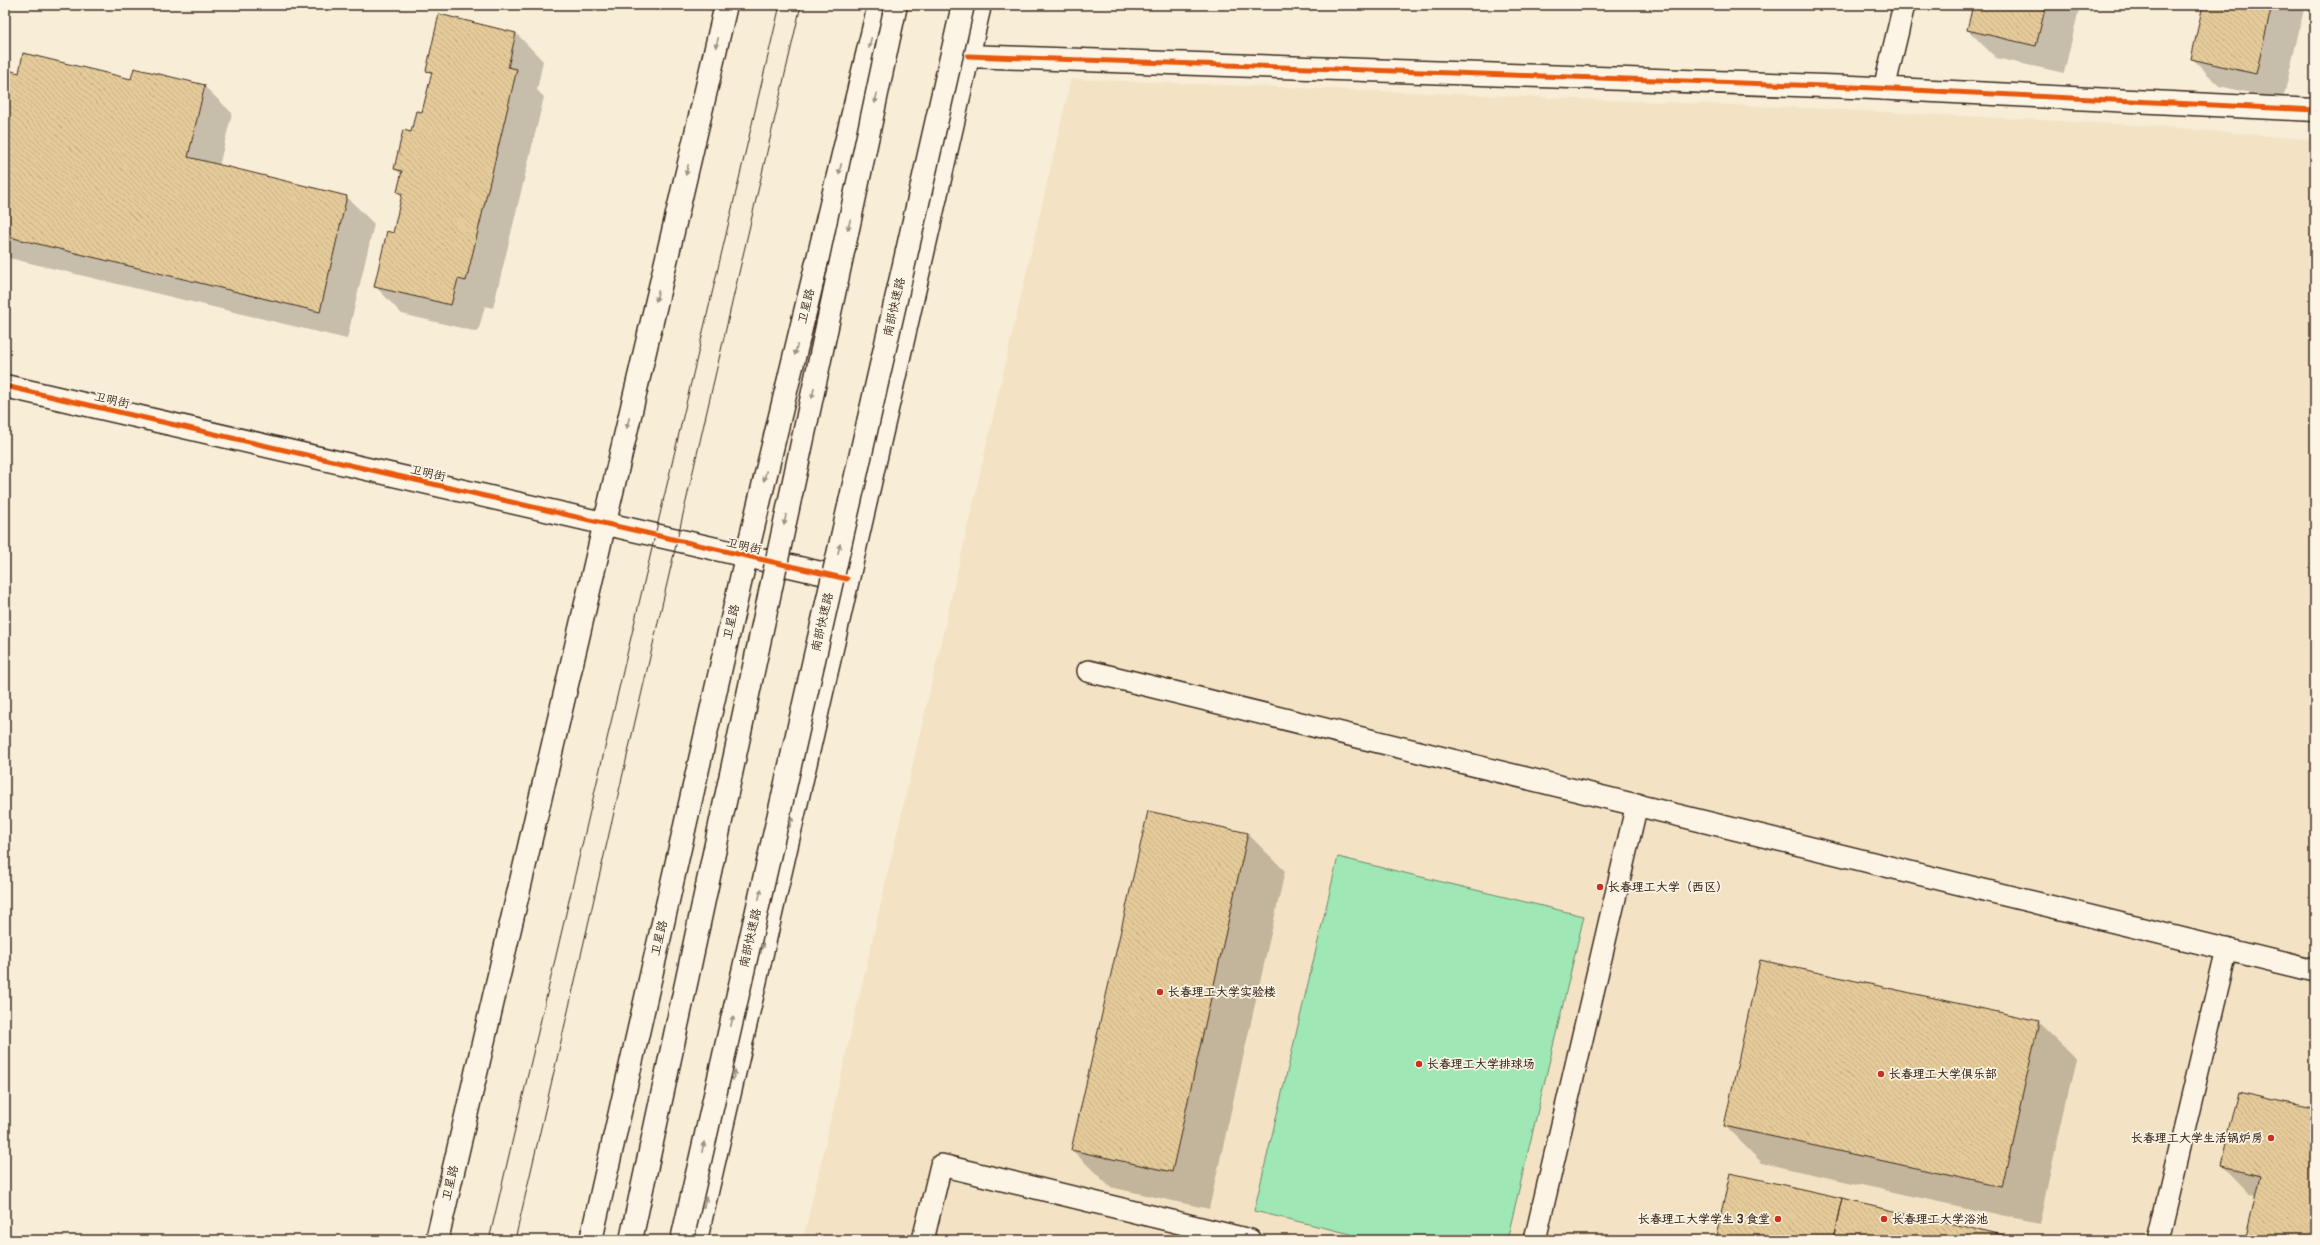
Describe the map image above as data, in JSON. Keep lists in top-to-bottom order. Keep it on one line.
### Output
{"streets":{"main road":["卫星路","南部快速路","卫明街"]},"crossings":[["卫星路","卫明街"]],"places":["长春理工大学（西区）","长春理工大学实验楼","长春理工大学排球场","长春理工大学俱乐部","长春理工大学生活锅炉房","长春理工大学学生 3 食堂","长春理工大学浴池"]}
